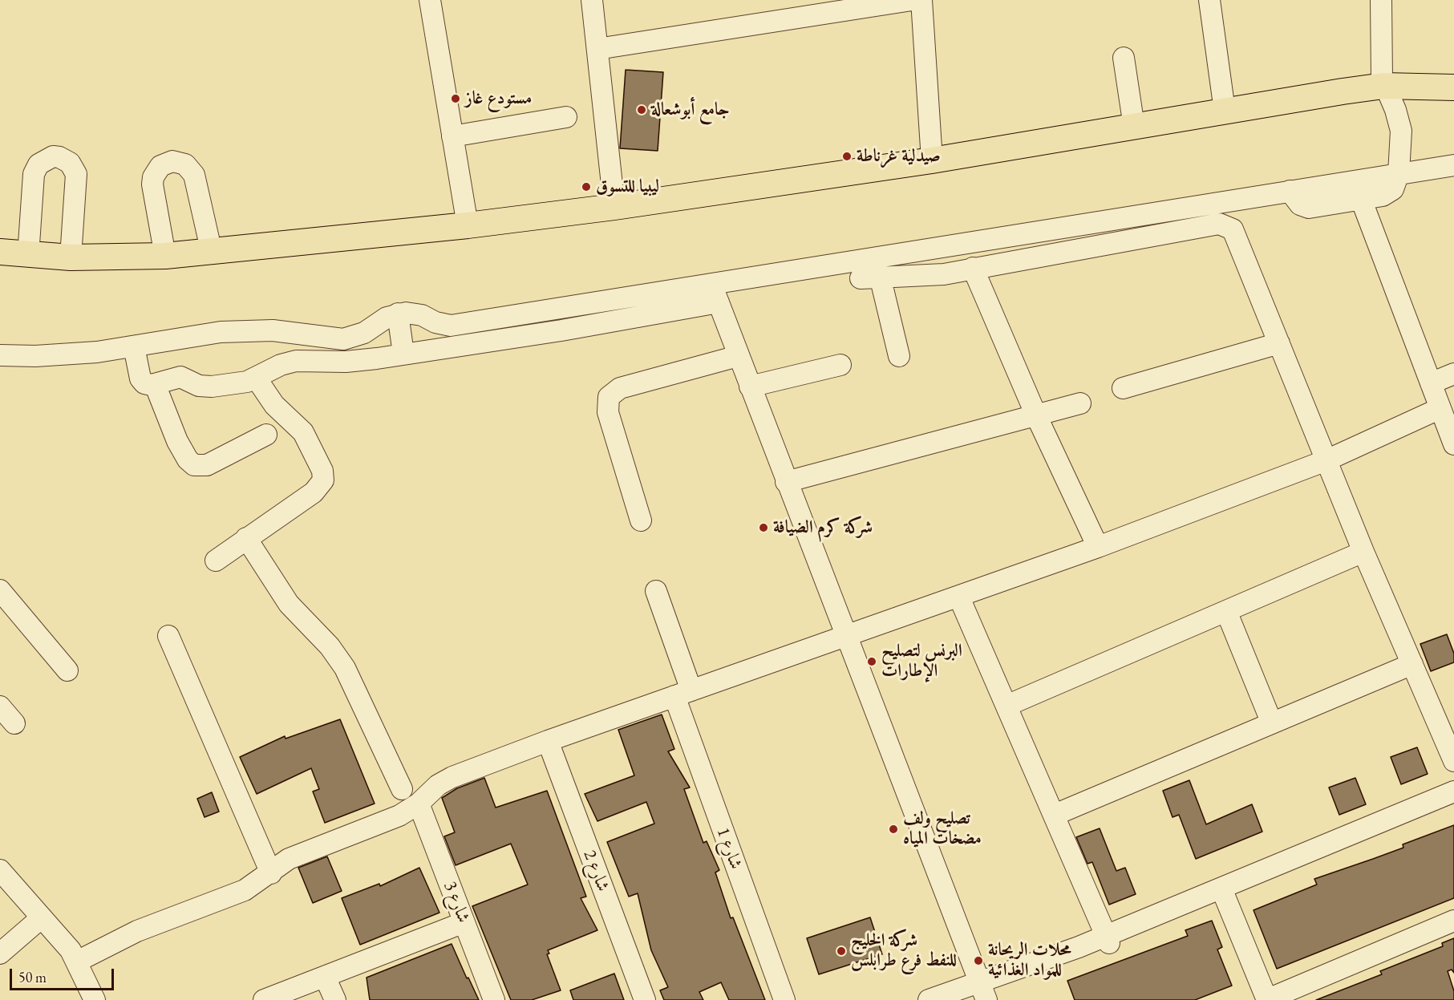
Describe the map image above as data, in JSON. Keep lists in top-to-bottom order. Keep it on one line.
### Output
{"streets":{"street":["شارع 1","شارع 2","شارع 3"]},"places":["مستودع غاز","جامع أبوشعالة","صيدلية غرناطة","ليبيا للتسوق","شركة كرم الضيافة","البرنس لتصليح الإطارات","تصليح ولف مضخات المياه","شركة الخليج للنفط فرع طرابلس","محلات الريحانة للمواد الغذائية"],"scale_bar":"50 m"}
